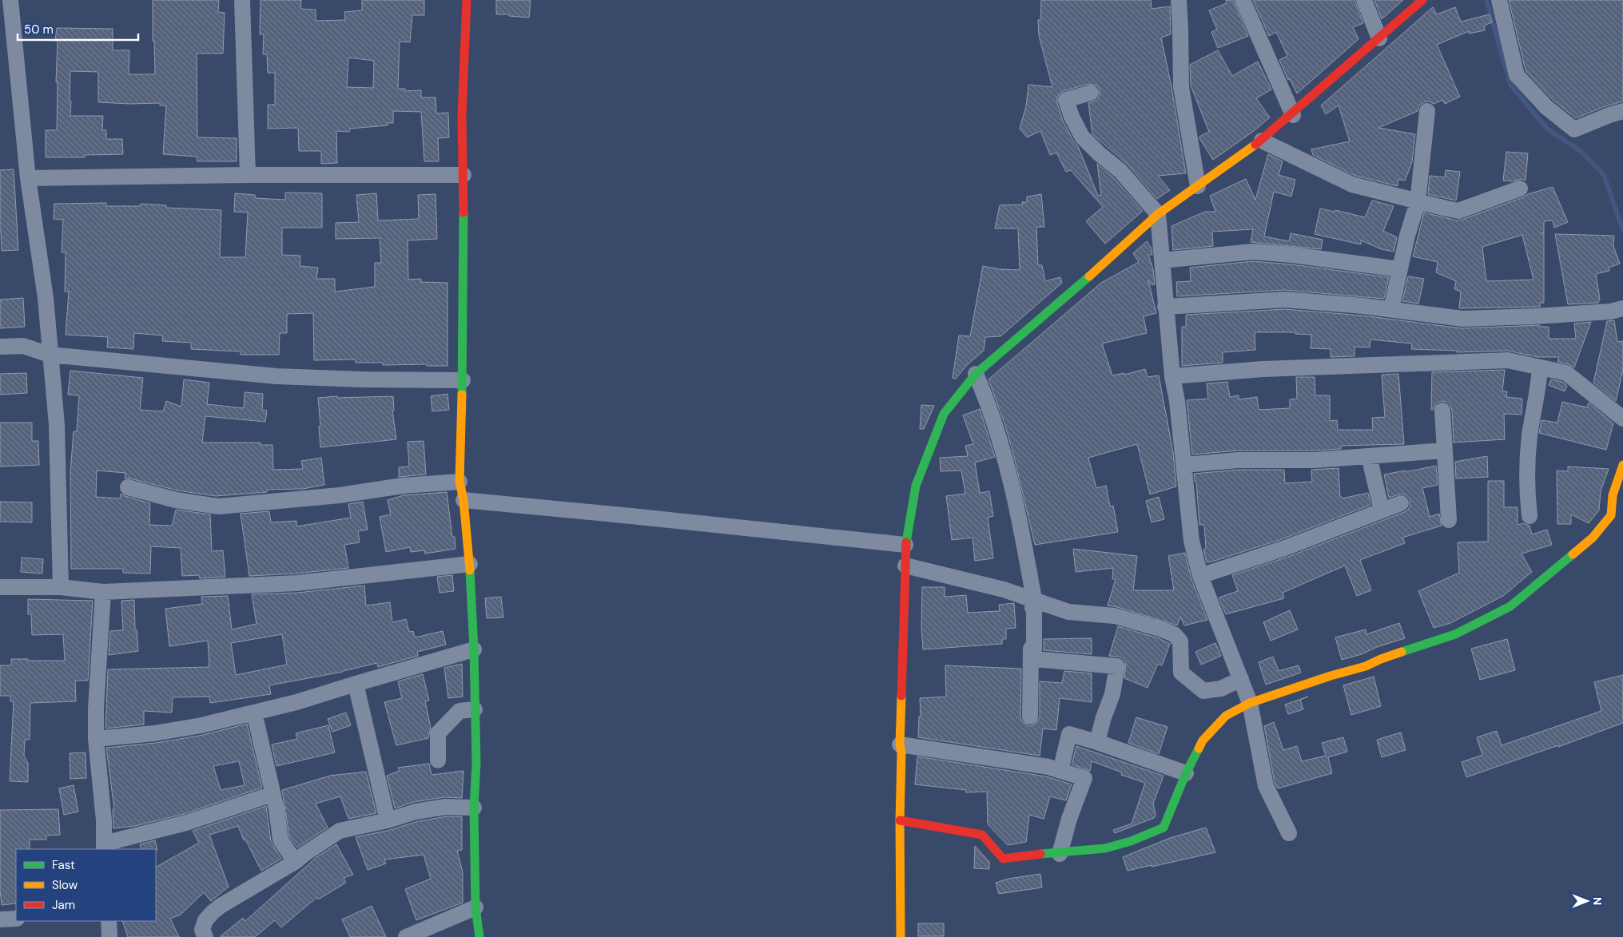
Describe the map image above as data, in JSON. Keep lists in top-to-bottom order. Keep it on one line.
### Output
{"legend":["Fast","Slow","Jam"],"scale_bar":"50 m","north":"right"}
